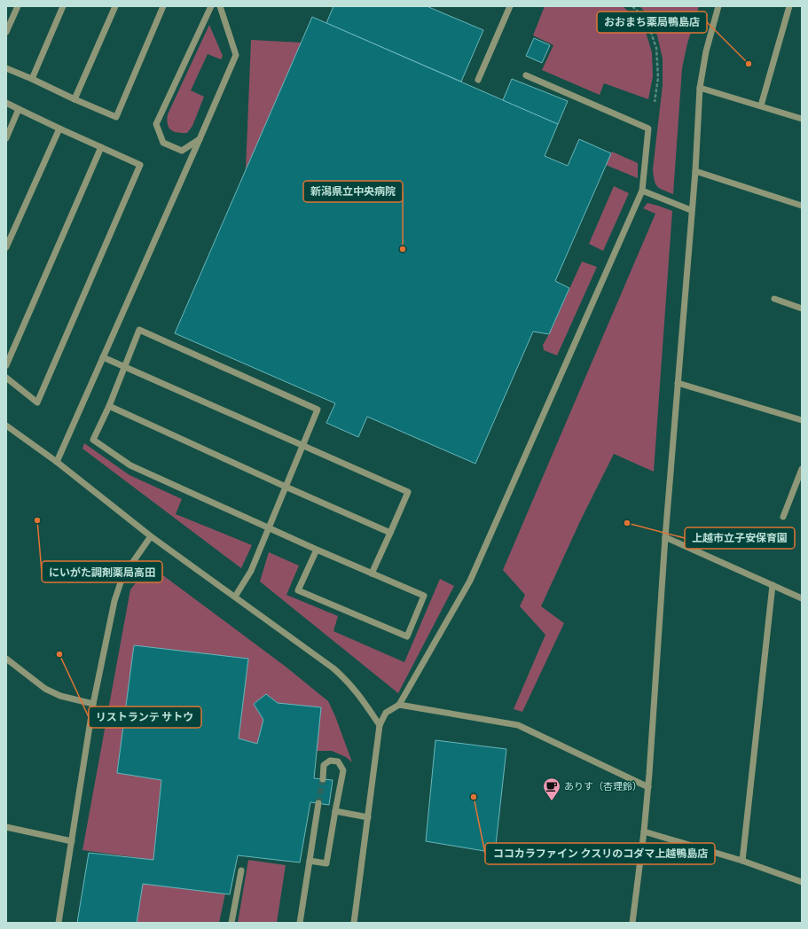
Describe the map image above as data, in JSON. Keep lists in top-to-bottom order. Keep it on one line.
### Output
{"places":{"other":["おおまち薬局鴨島店","新潟県立中央病院","にいがた調剤薬局高田","上越市立子安保育園","リストランテ サトウ","ココカラファイン クスリのコダマ上越鴨島店"],"cafe":["ありす（杏理鈴）"]}}
